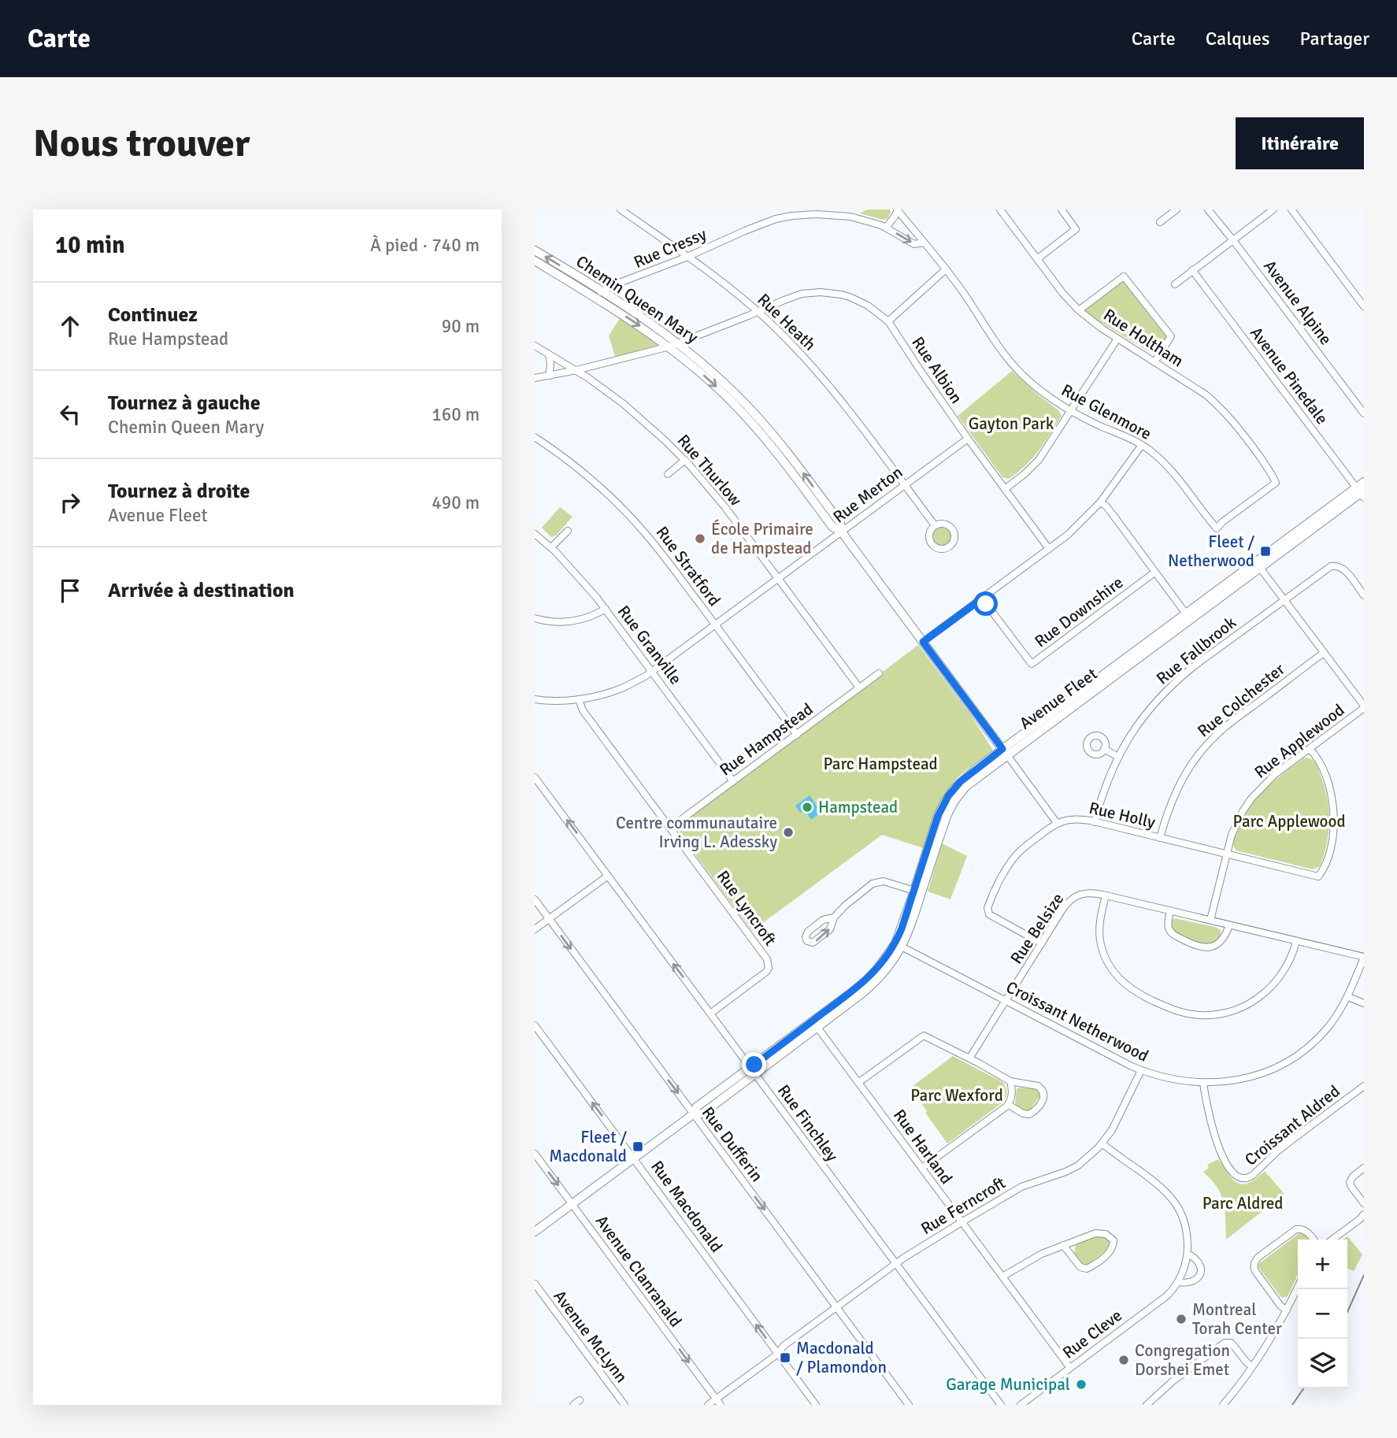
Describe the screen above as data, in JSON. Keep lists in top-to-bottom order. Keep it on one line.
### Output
{"streets":{"main road":["Chemin Queen Mary","Avenue Fleet"],"street":["Rue Cressy","Avenue Alpine","Rue Heath","Rue Holtham","Rue Albion","Avenue Pinedale","Rue Glenmore","Rue Thurlow","Rue Merton","Rue Stratford","Rue Downshire","Rue Granville","Rue Fallbrook","Rue Colchester","Rue Hampstead","Rue Applewood","Rue Holly","Rue Lyncroft","Rue Belsize","Croissant Netherwood","Rue Finchley","Croissant Aldred","Rue Dufferin","Rue Harland","Rue Ferncroft","Rue Macdonald","Avenue Clanranald","Rue Cleve","Avenue McLynn"]},"crossings":[["Rue Cressy","Chemin Queen Mary"],["Rue Cressy","Rue Heath"],["Rue Cressy","Rue Glenmore"],["Chemin Queen Mary","Rue Albion"],["Chemin Queen Mary","Rue Merton"],["Chemin Queen Mary","Avenue Fleet"],["Chemin Queen Mary","Rue Holly"],["Rue Heath","Rue Albion"],["Rue Heath","Rue Merton"],["Rue Holtham","Rue Glenmore"],["Rue Albion","Rue Thurlow"],["Rue Albion","Rue Merton"],["Avenue Pinedale","Avenue Fleet"],["Rue Thurlow","Rue Merton"],["Rue Thurlow","Rue Hampstead"],["Rue Merton","Rue Stratford"],["Rue Merton","Rue Granville"],["Rue Merton","Rue Lyncroft"],["Rue Stratford","Rue Hampstead"],["Rue Granville","Rue Hampstead"],["Rue Fallbrook","Rue Holly"],["Avenue Fleet","Croissant Netherwood"],["Avenue Fleet","Rue Finchley"],["Avenue Fleet","Rue Dufferin"],["Avenue Fleet","Rue Harland"],["Avenue Fleet","Rue Macdonald"],["Avenue Fleet","Avenue Clanranald"],["Rue Colchester","Rue Holly"],["Rue Hampstead","Rue Lyncroft"],["Rue Applewood","Rue Holly"],["Rue Applewood","Rue Belsize"],["Rue Lyncroft","Rue Finchley"],["Rue Belsize","Croissant Netherwood"],["Croissant Netherwood","Croissant Aldred"],["Croissant Netherwood","Rue Ferncroft"],["Rue Finchley","Rue Ferncroft"],["Rue Dufferin","Rue Ferncroft"],["Rue Harland","Rue Ferncroft"],["Rue Harland","Rue Cleve"],["Rue Ferncroft","Rue Macdonald"],["Rue Ferncroft","Avenue Clanranald"],["Rue Ferncroft","Rue Cleve"]],"one_way":["Rue Finchley","Rue Dufferin","Rue Macdonald","Avenue Clanranald"],"parks":["Gayton Park","Parc Hampstead","Parc Applewood","Parc Wexford","Parc Aldred"],"places":{"other":["École Primaire de Hampstead","Hampstead","Centre communautaire Irving L. Adessky","Montreal Torah Center","Congregation Dorshei Emet","Garage Municipal"],"transit":["Fleet / Netherwood","Fleet / Macdonald","Macdonald / Plamondon"]},"page":{"header":"Carte","nav":["Carte","Calques","Partager"],"buttons":"Itinéraire","title":"Nous trouver","heading":["10 min","À pied · 740 m"],"list":[["Continuez","Rue Hampstead","90 m"],["Tournez à gauche","Chemin Queen Mary","160 m"],["Tournez à droite","Avenue Fleet","490 m"],"Arrivée à destination"],"map_buttons":["+","−"]}}
